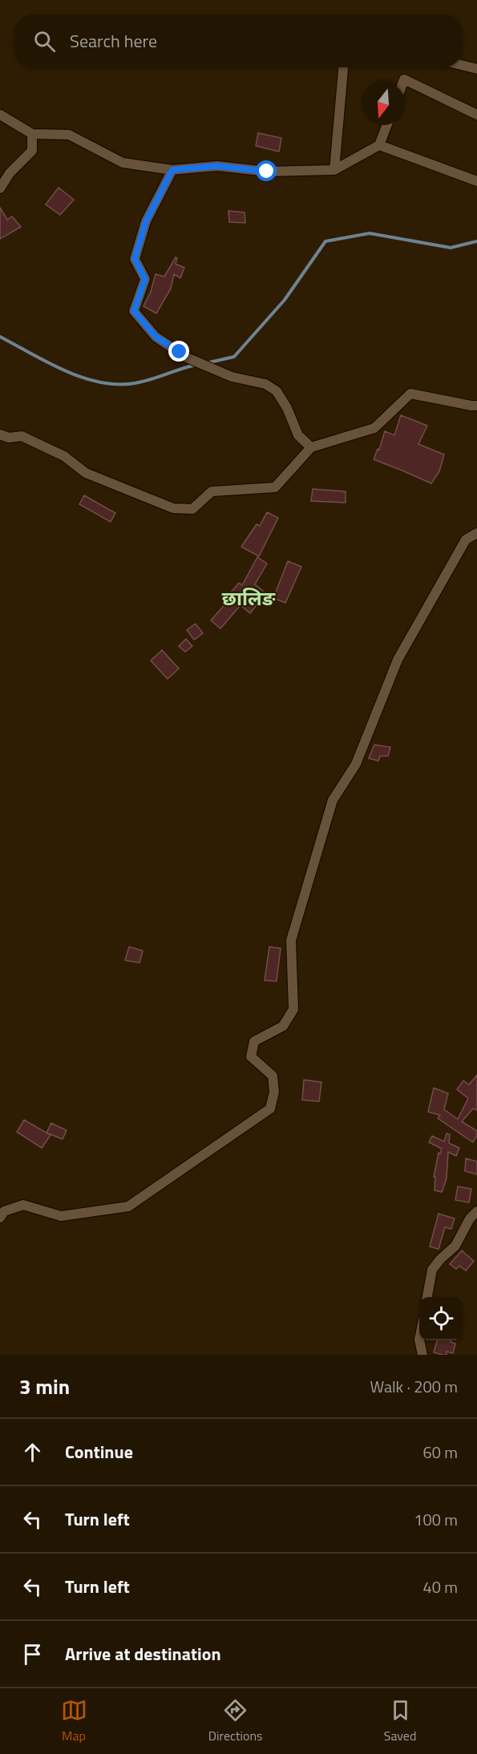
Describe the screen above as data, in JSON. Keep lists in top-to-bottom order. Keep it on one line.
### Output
{"districts":["छालिङ"],"north":"bottom","page":{"search":"Search here","heading":["3 min","Walk · 200 m"],"list":[["Continue","60 m"],["Turn left","100 m"],["Turn left","40 m"],"Arrive at destination"],"nav":["Map","Directions","Saved"]}}
